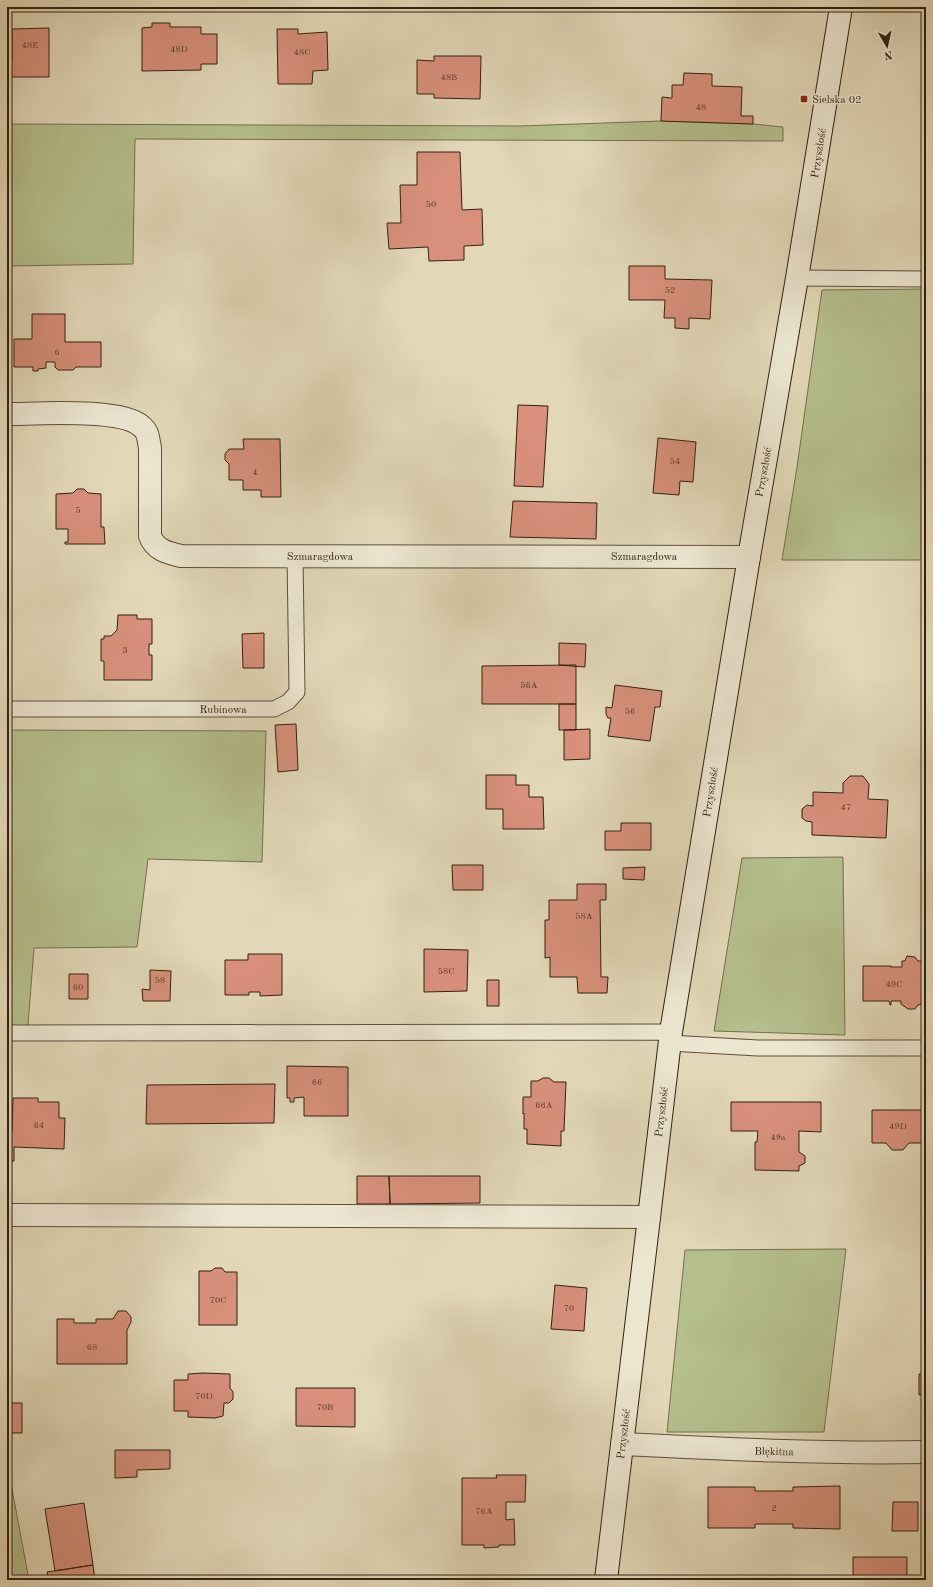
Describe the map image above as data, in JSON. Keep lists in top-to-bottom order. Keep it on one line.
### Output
{"streets":{"street":["Przyszłość","Szmaragdowa","Błękitna"],"lane":["Rubinowa"]},"crossings":[["Przyszłość","Szmaragdowa"],["Przyszłość","Błękitna"],["Szmaragdowa","Rubinowa"]],"places":{"transit":["Sielska 02"]},"house_numbers":["48E","48D","48C","48B","48","50","52","6","54","4","5","3","56A","56","47","58A","58C","58","49C","60","66","66A","64","49D","49a","70C","70","68","70D","70B","2","76A"],"north":"bottom"}
